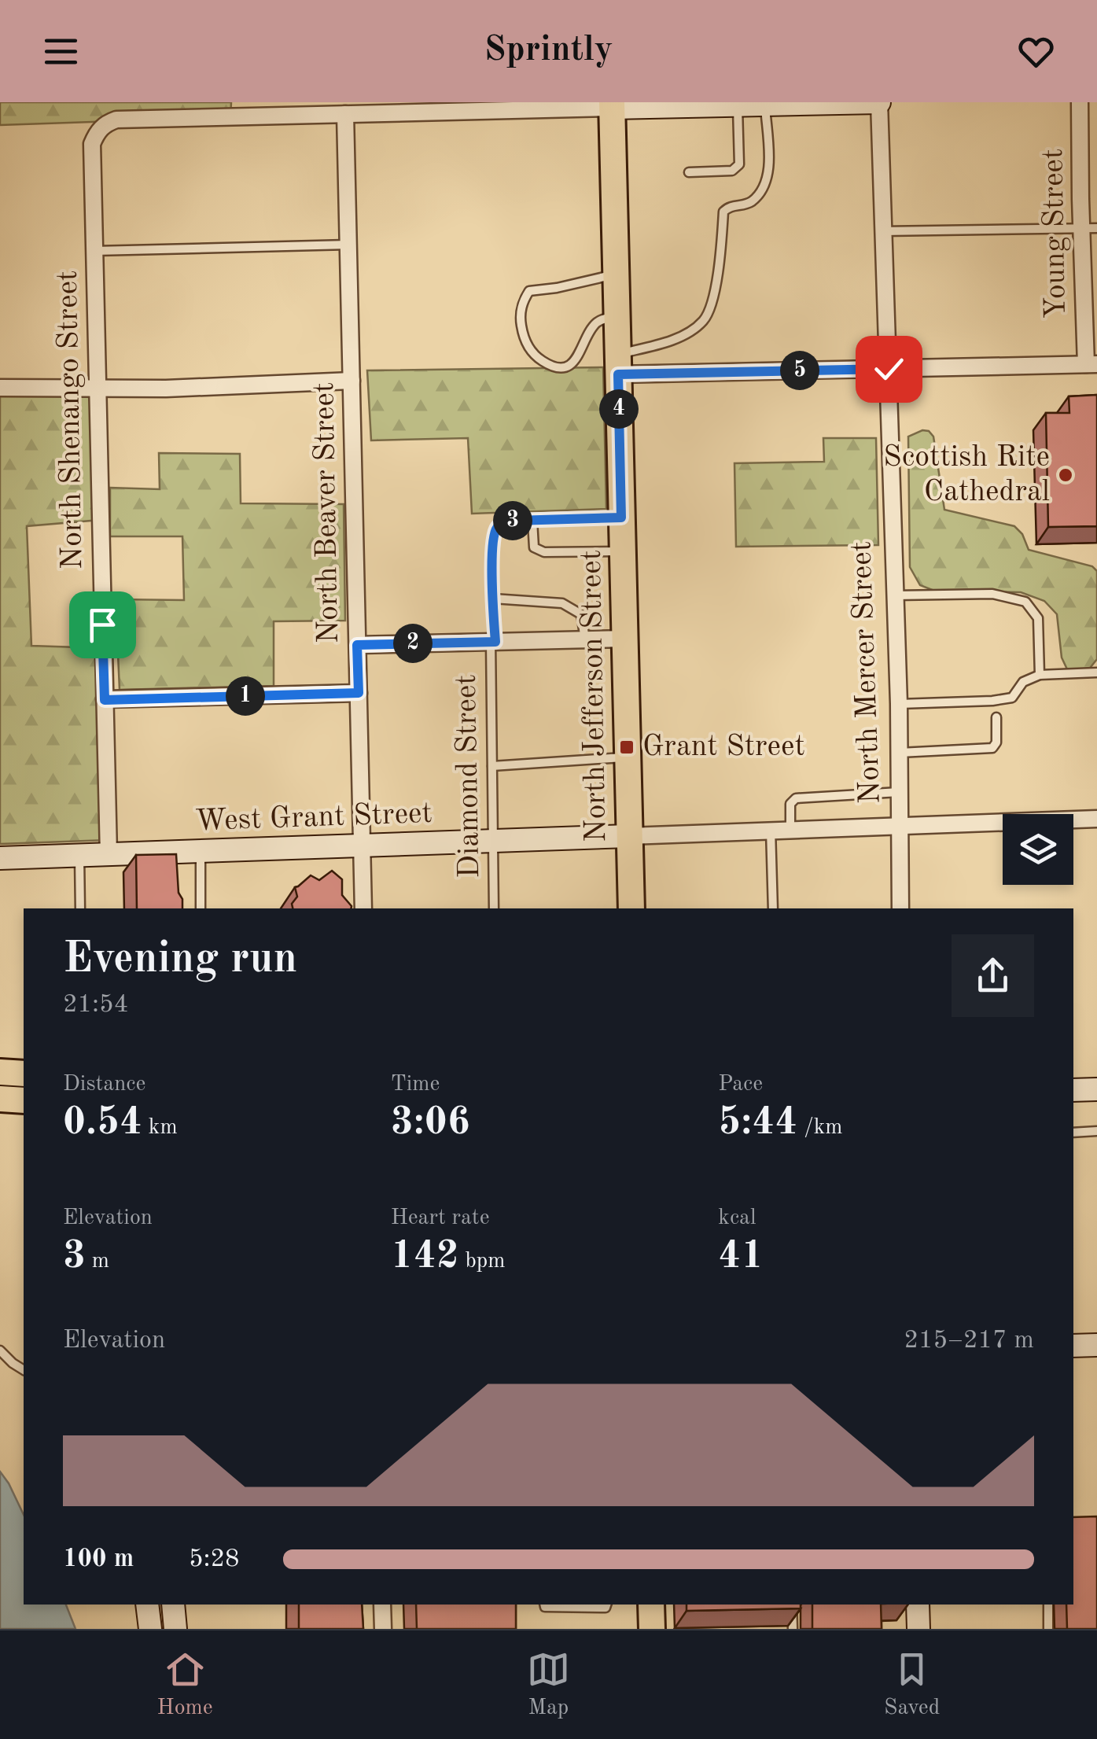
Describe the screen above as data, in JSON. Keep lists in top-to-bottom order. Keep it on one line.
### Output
{"streets":{"main road":["North Jefferson Street"],"street":["Young Street","North Shenango Street","North Beaver Street","North Mercer Street","West Grant Street"],"lane":["Diamond Street"]},"crossings":[["North Shenango Street","North Beaver Street"],["North Shenango Street","West Grant Street"],["North Beaver Street","West Grant Street"],["North Jefferson Street","West Grant Street"],["Diamond Street","West Grant Street"]],"places":{"other":["Scottish Rite Cathedral"],"transit":["Grant Street"]},"page":{"header":"Sprintly","pins":["5","4","3","2","1"],"heading":["Evening run","21:54"],"stats":[["Distance","0.54 km"],["Time","3:06"],["Pace","5:44 /km"],["Elevation","3 m"],["Heart rate","142 bpm"],["kcal","41"]],"chart":["Elevation","215–217 m"],"list":[{"name":"100 m","note":"5:28"}],"tabs":["Home","Map","Saved"]}}
